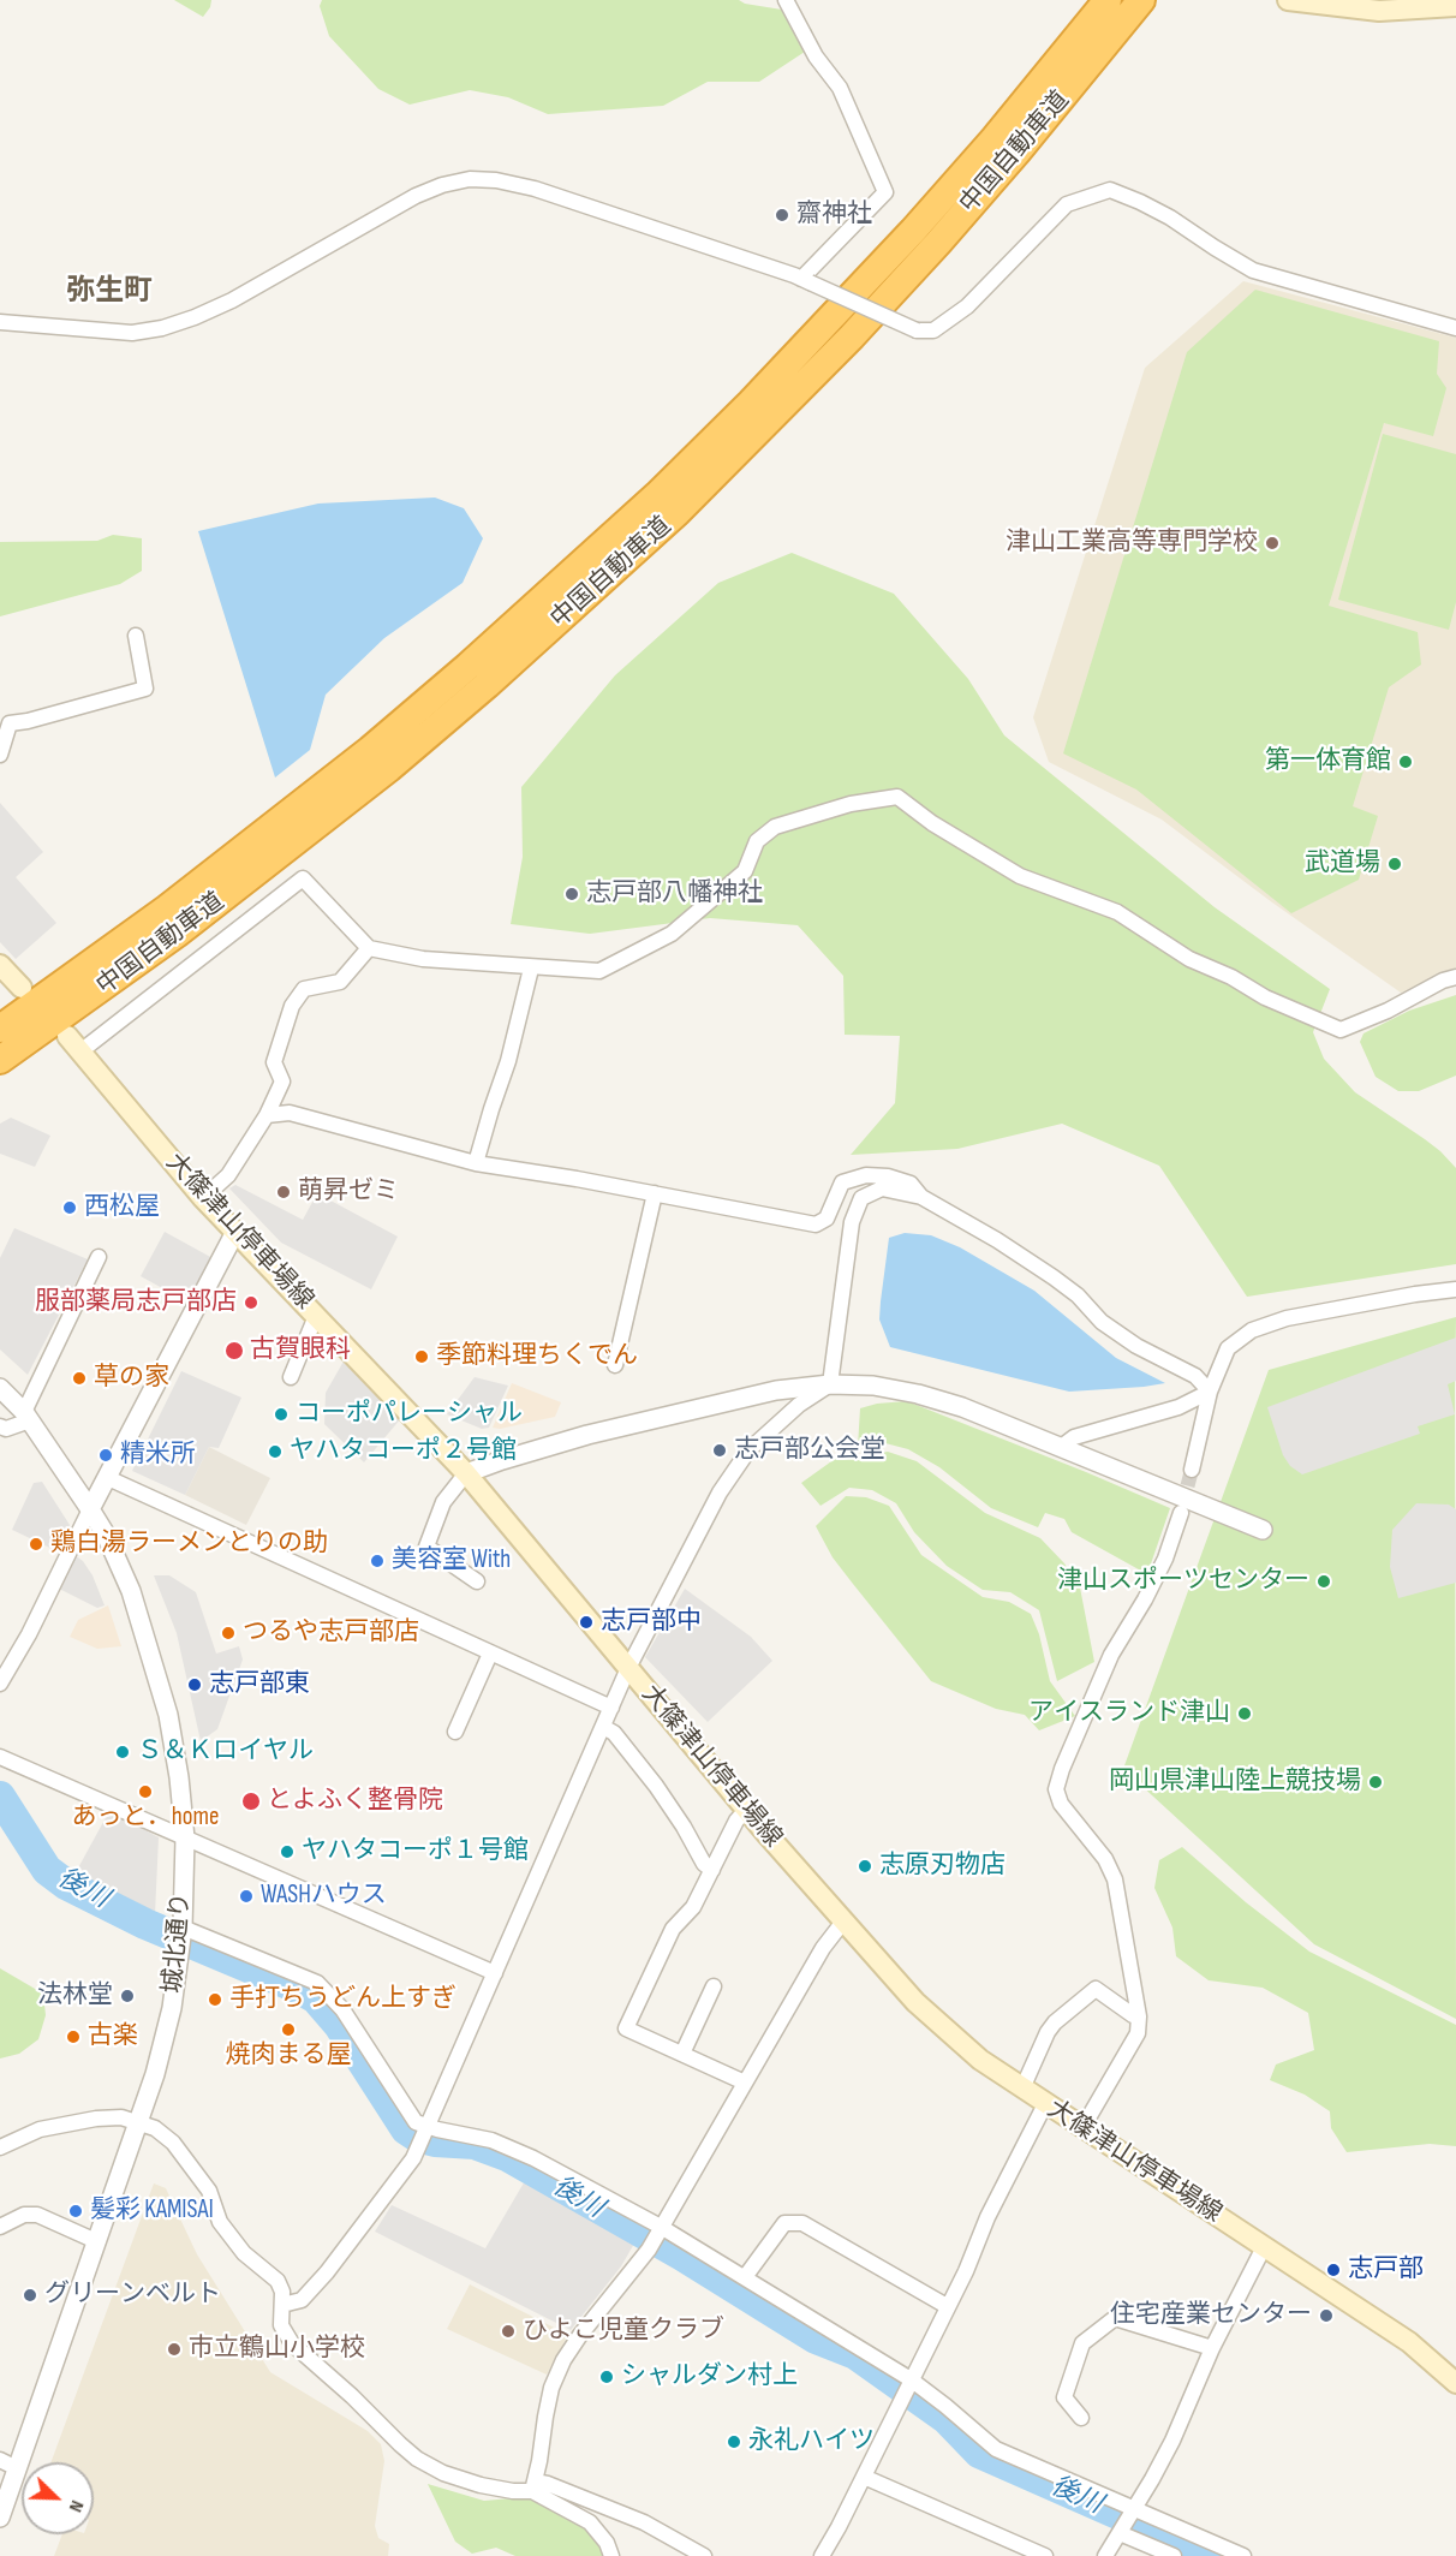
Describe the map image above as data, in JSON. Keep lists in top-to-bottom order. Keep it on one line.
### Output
{"streets":{"highway":["中国自動車道"],"main road":["大篠津山停車場線"],"street":["城北通り"]},"districts":["弥生町"],"water":["後川"],"places":["齋神社","津山工業高等専門学校","第一体育館","武道場","志戸部八幡神社","萌昇ゼミ","西松屋","服部薬局志戸部店","古賀眼科","季節料理ちくでん","草の家","コーポパレーシャル","志戸部公会堂","ヤハタコーポ２号館","精米所","鶏白湯ラーメンとりの助","美容室 With","津山スポーツセンター","志戸部中","つるや志戸部店","志戸部東","アイスランド津山","Ｓ＆Ｋロイヤル","岡山県津山陸上競技場","あっと．home","とよふく整骨院","ヤハタコーポ１号館","志原刃物店","WASHハウス","法林堂","手打ちうどん上すぎ","焼肉まる屋","古楽","髪彩 KAMISAl","志戸部","グリーンベルト","住宅産業センター","ひよこ児童クラブ","市立鶴山小学校","シャルダン村上","永礼ハイツ"],"north":"bottom right"}
